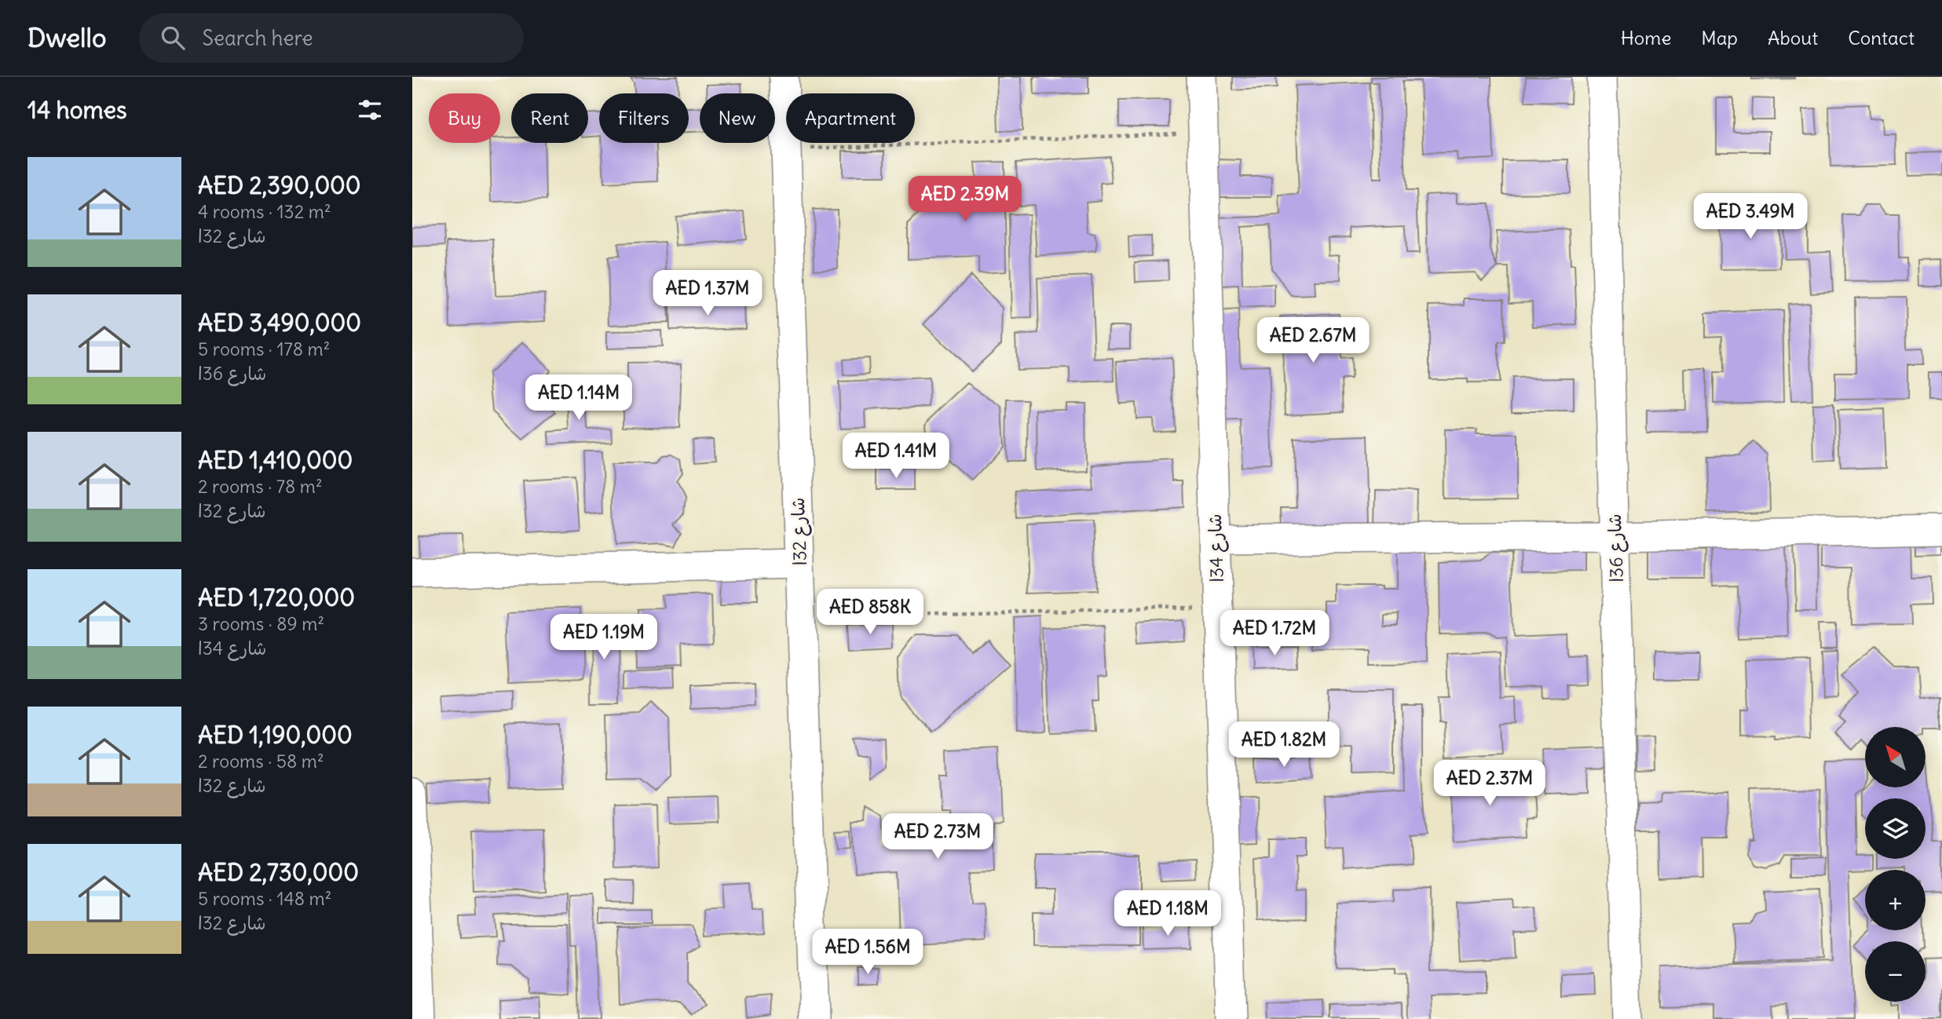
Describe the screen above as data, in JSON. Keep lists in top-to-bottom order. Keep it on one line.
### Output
{"streets":{"street":["شارع 32ا","شارع 34ا","شارع 36ا"]},"north":"top left","page":{"header":"Dwello","search":"Search here","nav":["Home","Map","About","Contact"],"heading":"14 homes","chip":["Buy","Rent","Filters","New","Apartment"],"list":[{"name":"AED 2,390,000","note":"4 rooms · 132 m² · شارع 32ا"},{"name":"AED 3,490,000","note":"5 rooms · 178 m² · شارع 36ا"},{"name":"AED 1,410,000","note":"2 rooms · 78 m² · شارع 32ا"},{"name":"AED 1,720,000","note":"3 rooms · 89 m² · شارع 34ا"},{"name":"AED 1,190,000","note":"2 rooms · 58 m² · شارع 32ا"},{"name":"AED 2,730,000","note":"5 rooms · 148 m² · شارع 32ا"}],"price":["AED 2.39M","AED 3.49M","AED 1.37M","AED 2.67M","AED 1.14M","AED 1.41M","AED 858K","AED 1.72M","AED 1.19M","AED 1.82M","AED 2.37M","AED 2.73M","AED 1.18M","AED 1.56M"],"map_buttons":["+","−"]}}
